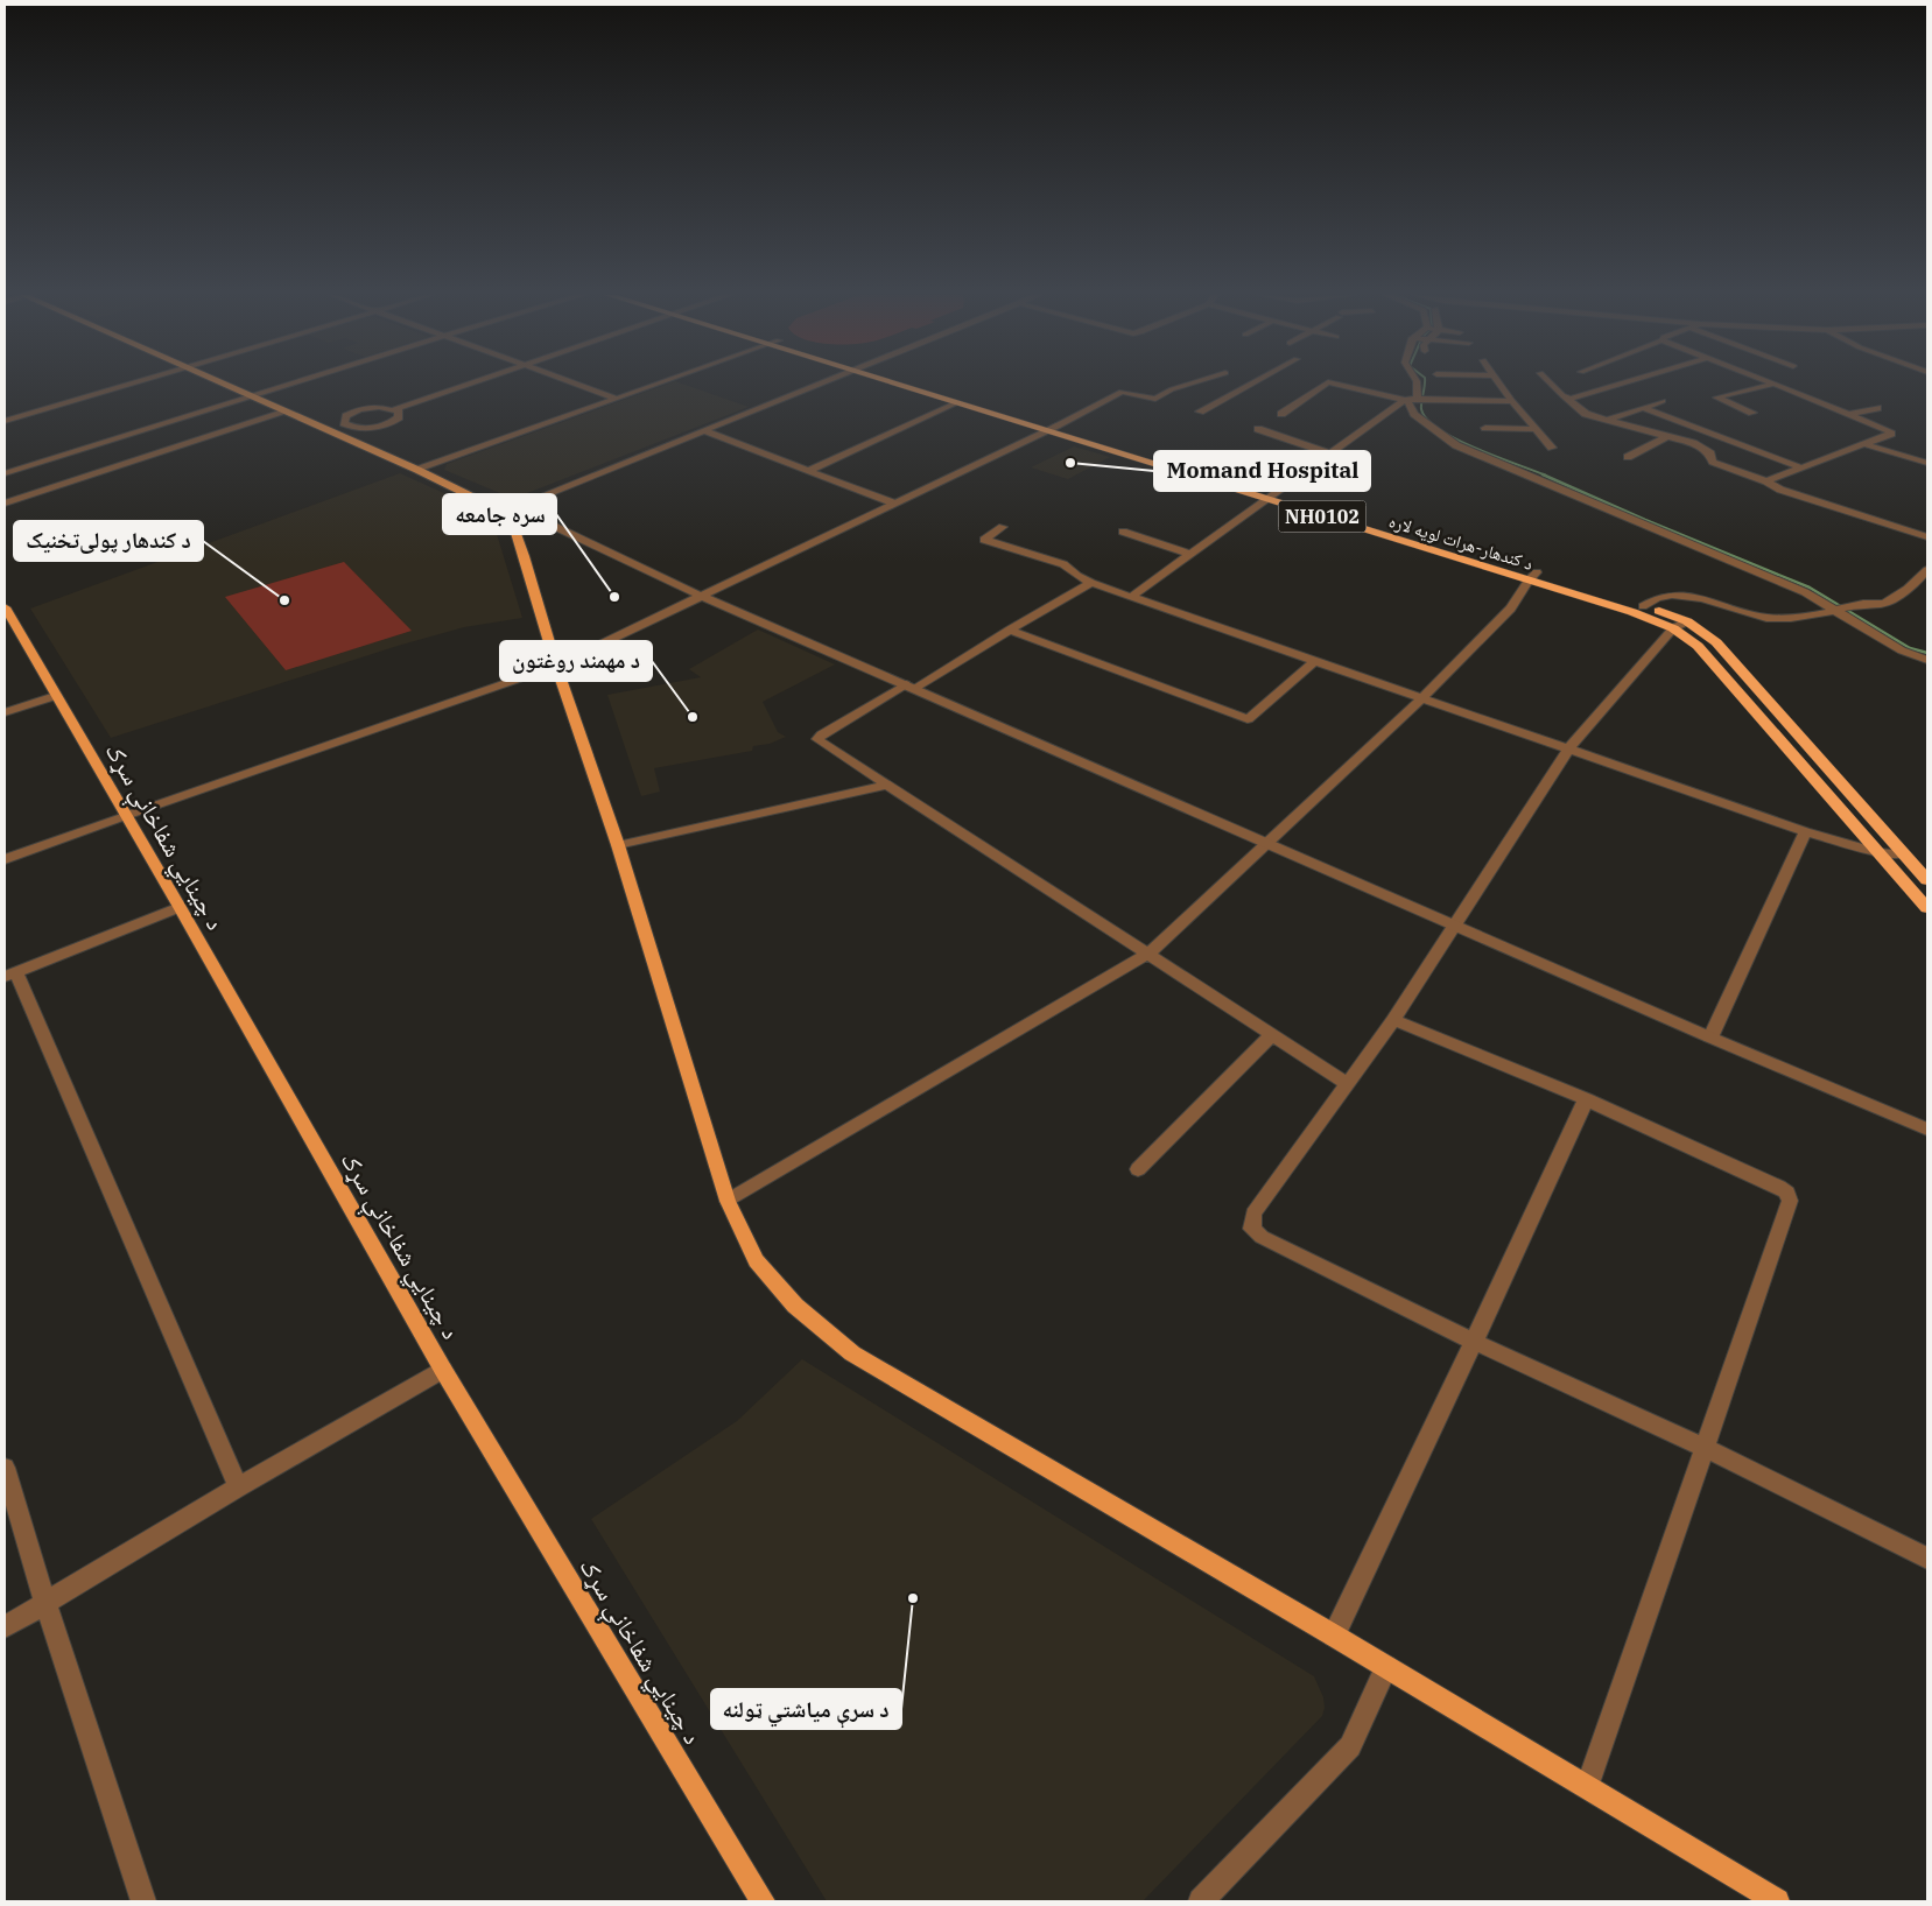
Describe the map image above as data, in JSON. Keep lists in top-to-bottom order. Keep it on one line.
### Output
{"streets":{"highway":["NH0102","د کندهار-هرات لويه لاره"],"main road":["د چينايي شفاخانې سړک"]},"places":["Momand Hospital","سره جامعه","د کندهار پولی‌تخنیک","د مهمند روغتون","د سرې مياشتي ټولنه"]}
